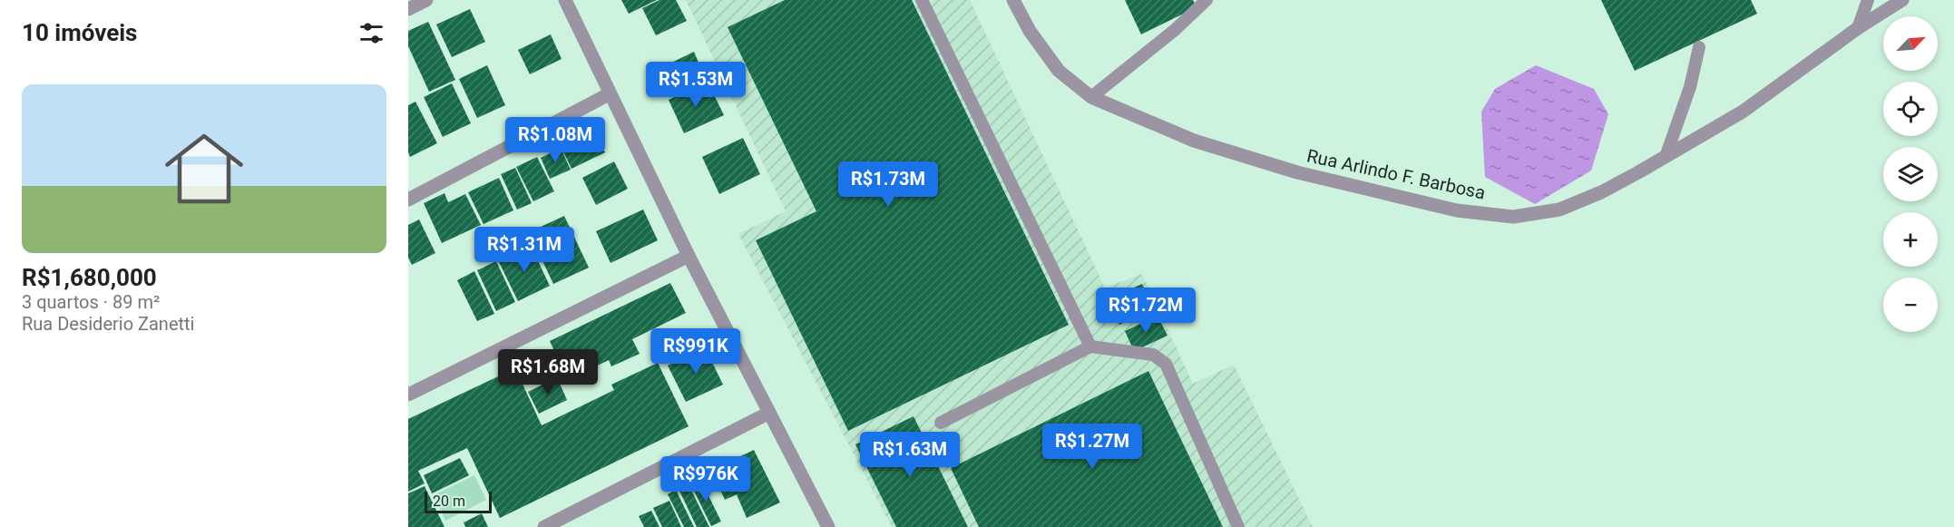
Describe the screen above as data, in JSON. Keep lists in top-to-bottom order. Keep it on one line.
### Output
{"streets":{"street":["Rua Arlindo F. Barbosa"]},"scale_bar":"20 m","north":"top right","page":{"heading":"10 imóveis","map_buttons":["+","−"],"price":["R$1.53M","R$1.08M","R$1.73M","R$1.31M","R$1.72M","R$991K","R$1.68M","R$1.27M","R$1.63M","R$976K"],"list":[{"name":"R$1,680,000","note":"3 quartos · 89 m² · Rua Desiderio Zanetti"}],"scale":"20 m"}}
